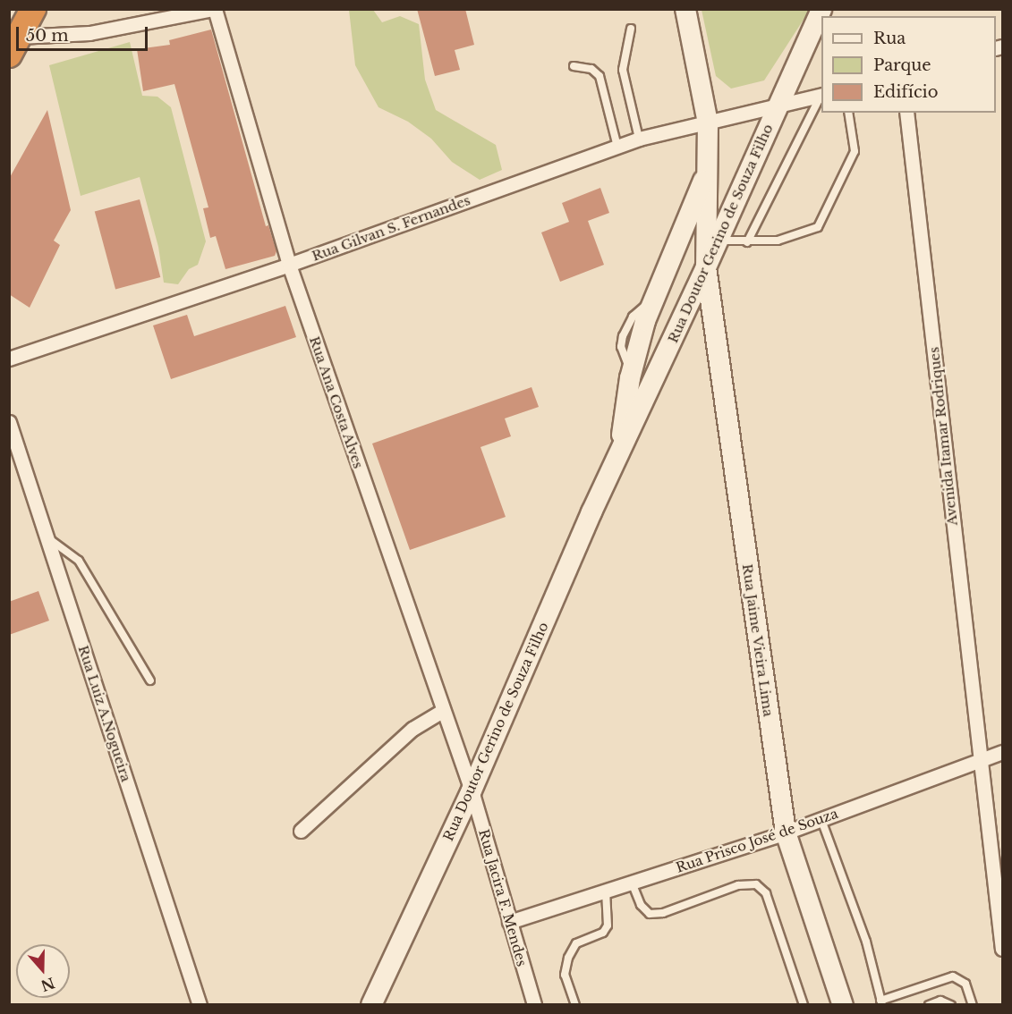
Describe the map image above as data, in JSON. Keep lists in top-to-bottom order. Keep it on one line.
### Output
{"streets":{"main road":["Rua Doutor Gerino de Souza Filho","Rua Jaime Vieira Lima"],"street":["Rua Gilvan S. Fernandes","Rua Ana Costa Alves","Avenida Itamar Rodriques","Rua Luiz A.Nogueira","Rua Prisco José de Souza","Rua Jacira F. Mendes"]},"crossings":[["Rua Gilvan S. Fernandes","Rua Doutor Gerino de Souza Filho"],["Rua Gilvan S. Fernandes","Rua Ana Costa Alves"],["Rua Gilvan S. Fernandes","Rua Jaime Vieira Lima"],["Rua Doutor Gerino de Souza Filho","Rua Ana Costa Alves"],["Rua Doutor Gerino de Souza Filho","Rua Jaime Vieira Lima"],["Rua Doutor Gerino de Souza Filho","Rua Jacira F. Mendes"],["Rua Ana Costa Alves","Rua Jacira F. Mendes"],["Avenida Itamar Rodriques","Rua Prisco José de Souza"],["Rua Jaime Vieira Lima","Rua Prisco José de Souza"],["Rua Prisco José de Souza","Rua Jacira F. Mendes"]],"legend":["Rua","Parque","Edifício"],"scale_bar":"50 m","north":"bottom"}
